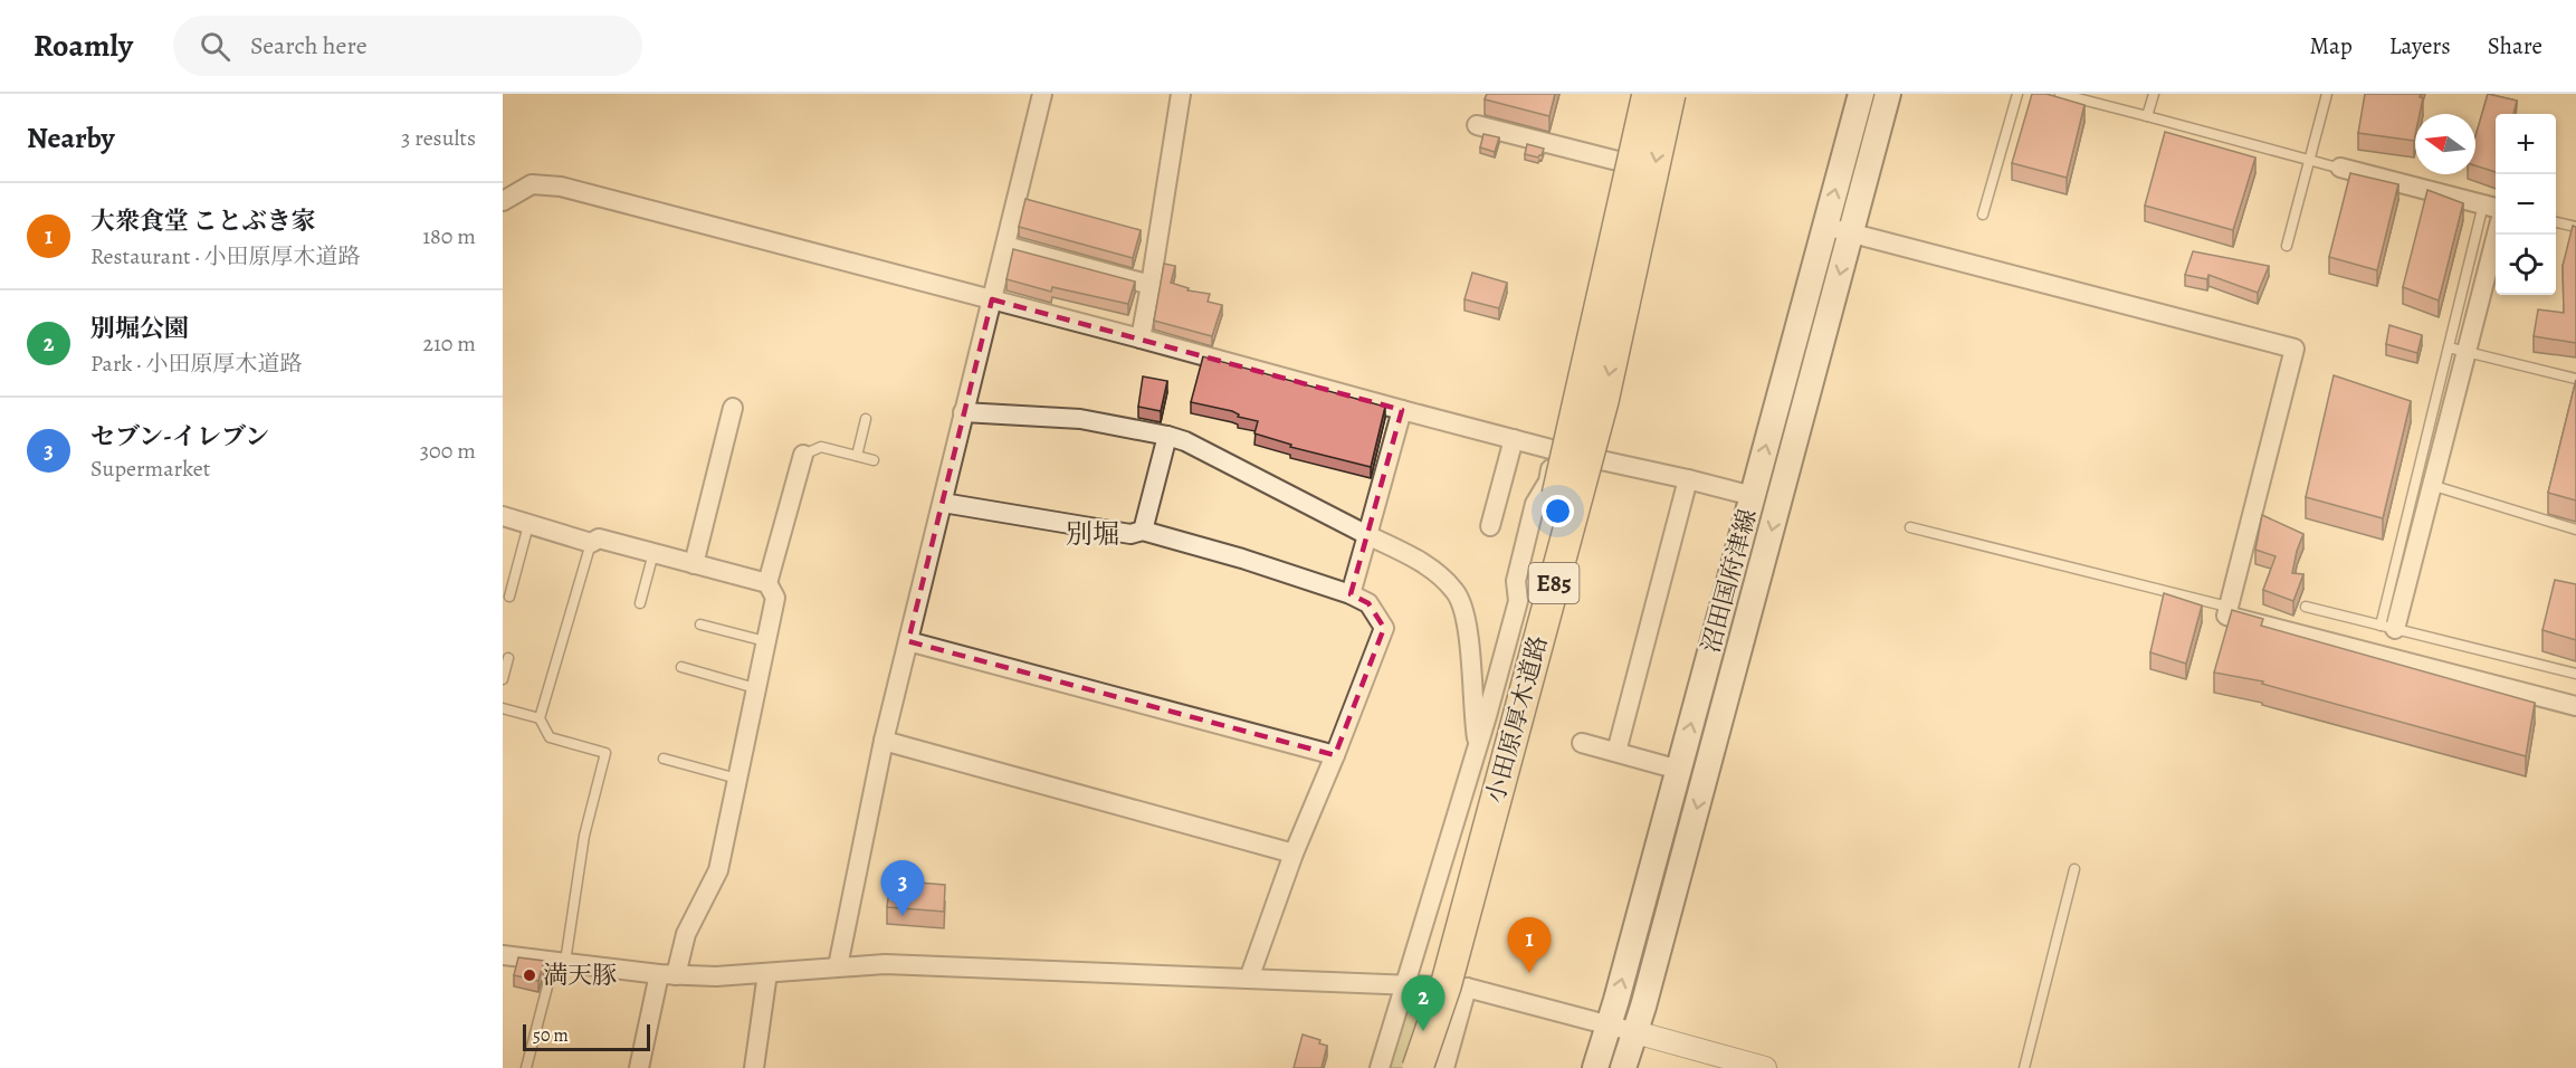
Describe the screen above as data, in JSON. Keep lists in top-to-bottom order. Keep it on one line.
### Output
{"streets":{"highway":["E85","小田原厚木道路"],"main road":["沼田国府津線"]},"districts":["別堀"],"places":["満天豚"],"scale_bar":"50 m","north":"left","page":{"header":"Roamly","search":"Search here","nav":["Map","Layers","Share"],"heading":["Nearby","3 results"],"map_buttons":["+","−"],"list":[{"mark":"1","name":"大衆食堂 ことぶき家","note":"Restaurant · 小田原厚木道路","value":"180 m"},{"mark":"2","name":"別堀公園","note":"Park · 小田原厚木道路","value":"210 m"},{"mark":"3","name":"セブン-イレブン","note":"Supermarket","value":"300 m"}],"pins":["3","1","2"],"scale":"50 m"}}
